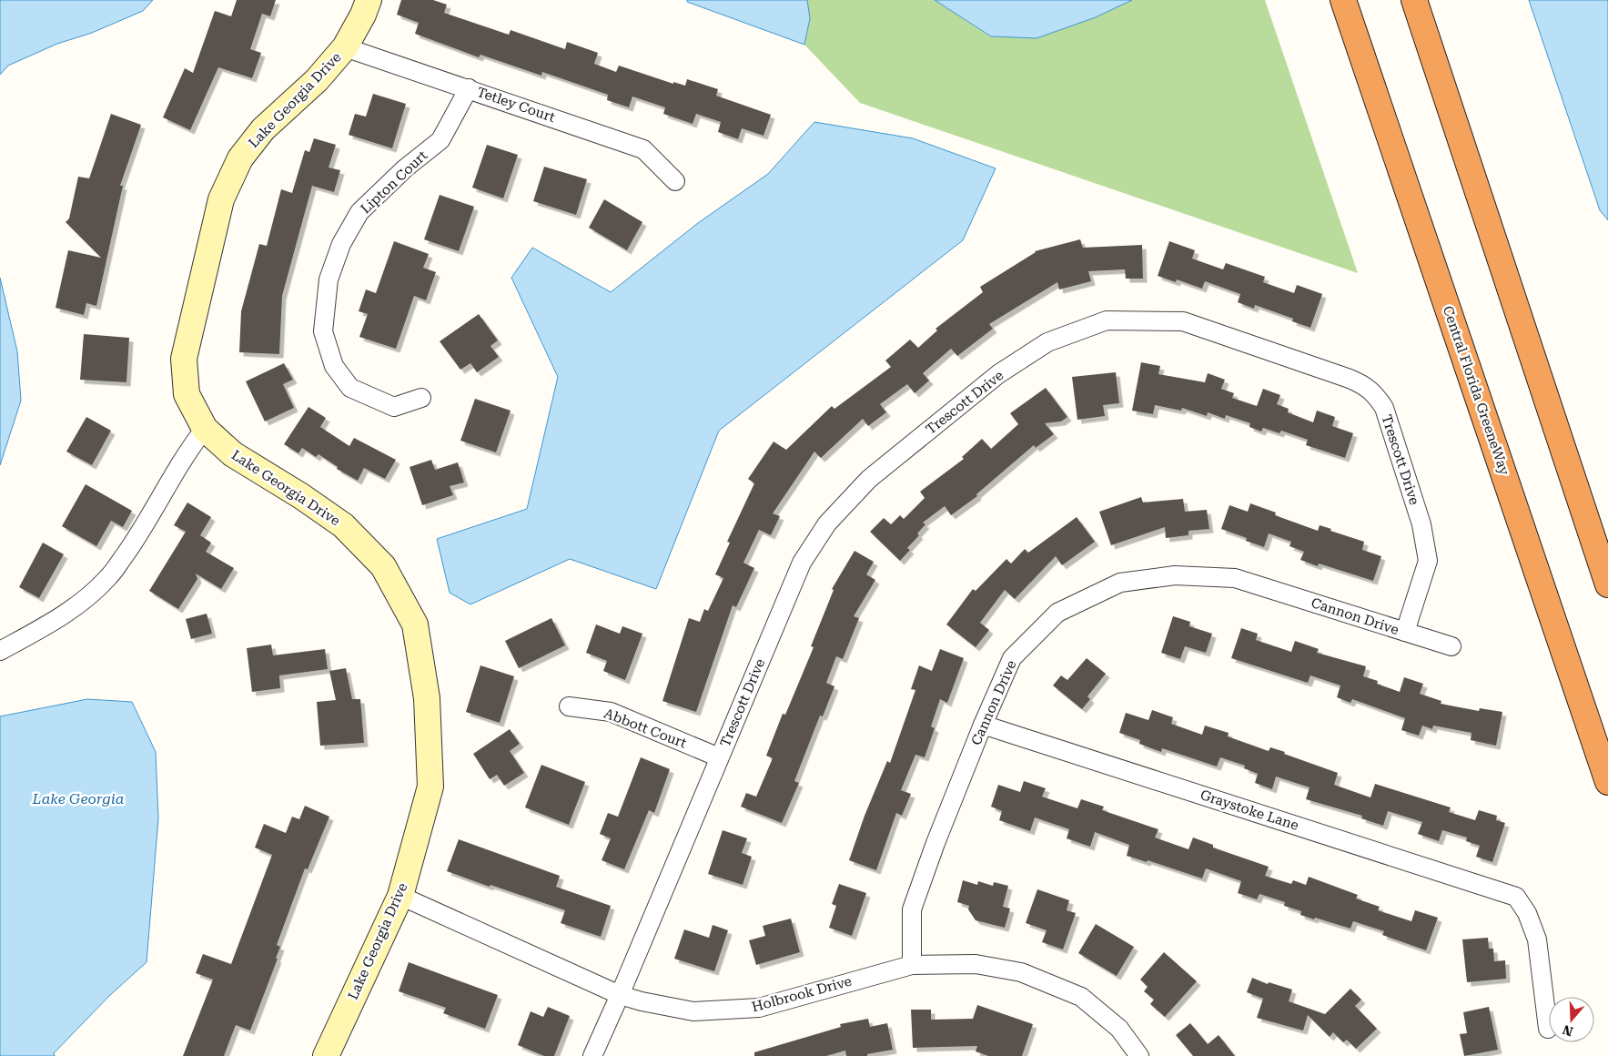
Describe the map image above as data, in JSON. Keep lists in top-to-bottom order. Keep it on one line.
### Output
{"streets":{"highway":["Central Florida GreeneWay"],"street":["Lake Georgia Drive","Tetley Court","Lipton Court","Trescott Drive","Cannon Drive","Abbott Court","Graystoke Lane","Holbrook Drive"]},"crossings":[["Lake Georgia Drive","Tetley Court"],["Lake Georgia Drive","Holbrook Drive"],["Tetley Court","Lipton Court"],["Trescott Drive","Cannon Drive"],["Trescott Drive","Abbott Court"],["Trescott Drive","Holbrook Drive"],["Cannon Drive","Graystoke Lane"],["Cannon Drive","Holbrook Drive"]],"water":["Lake Georgia"],"north":"bottom"}
